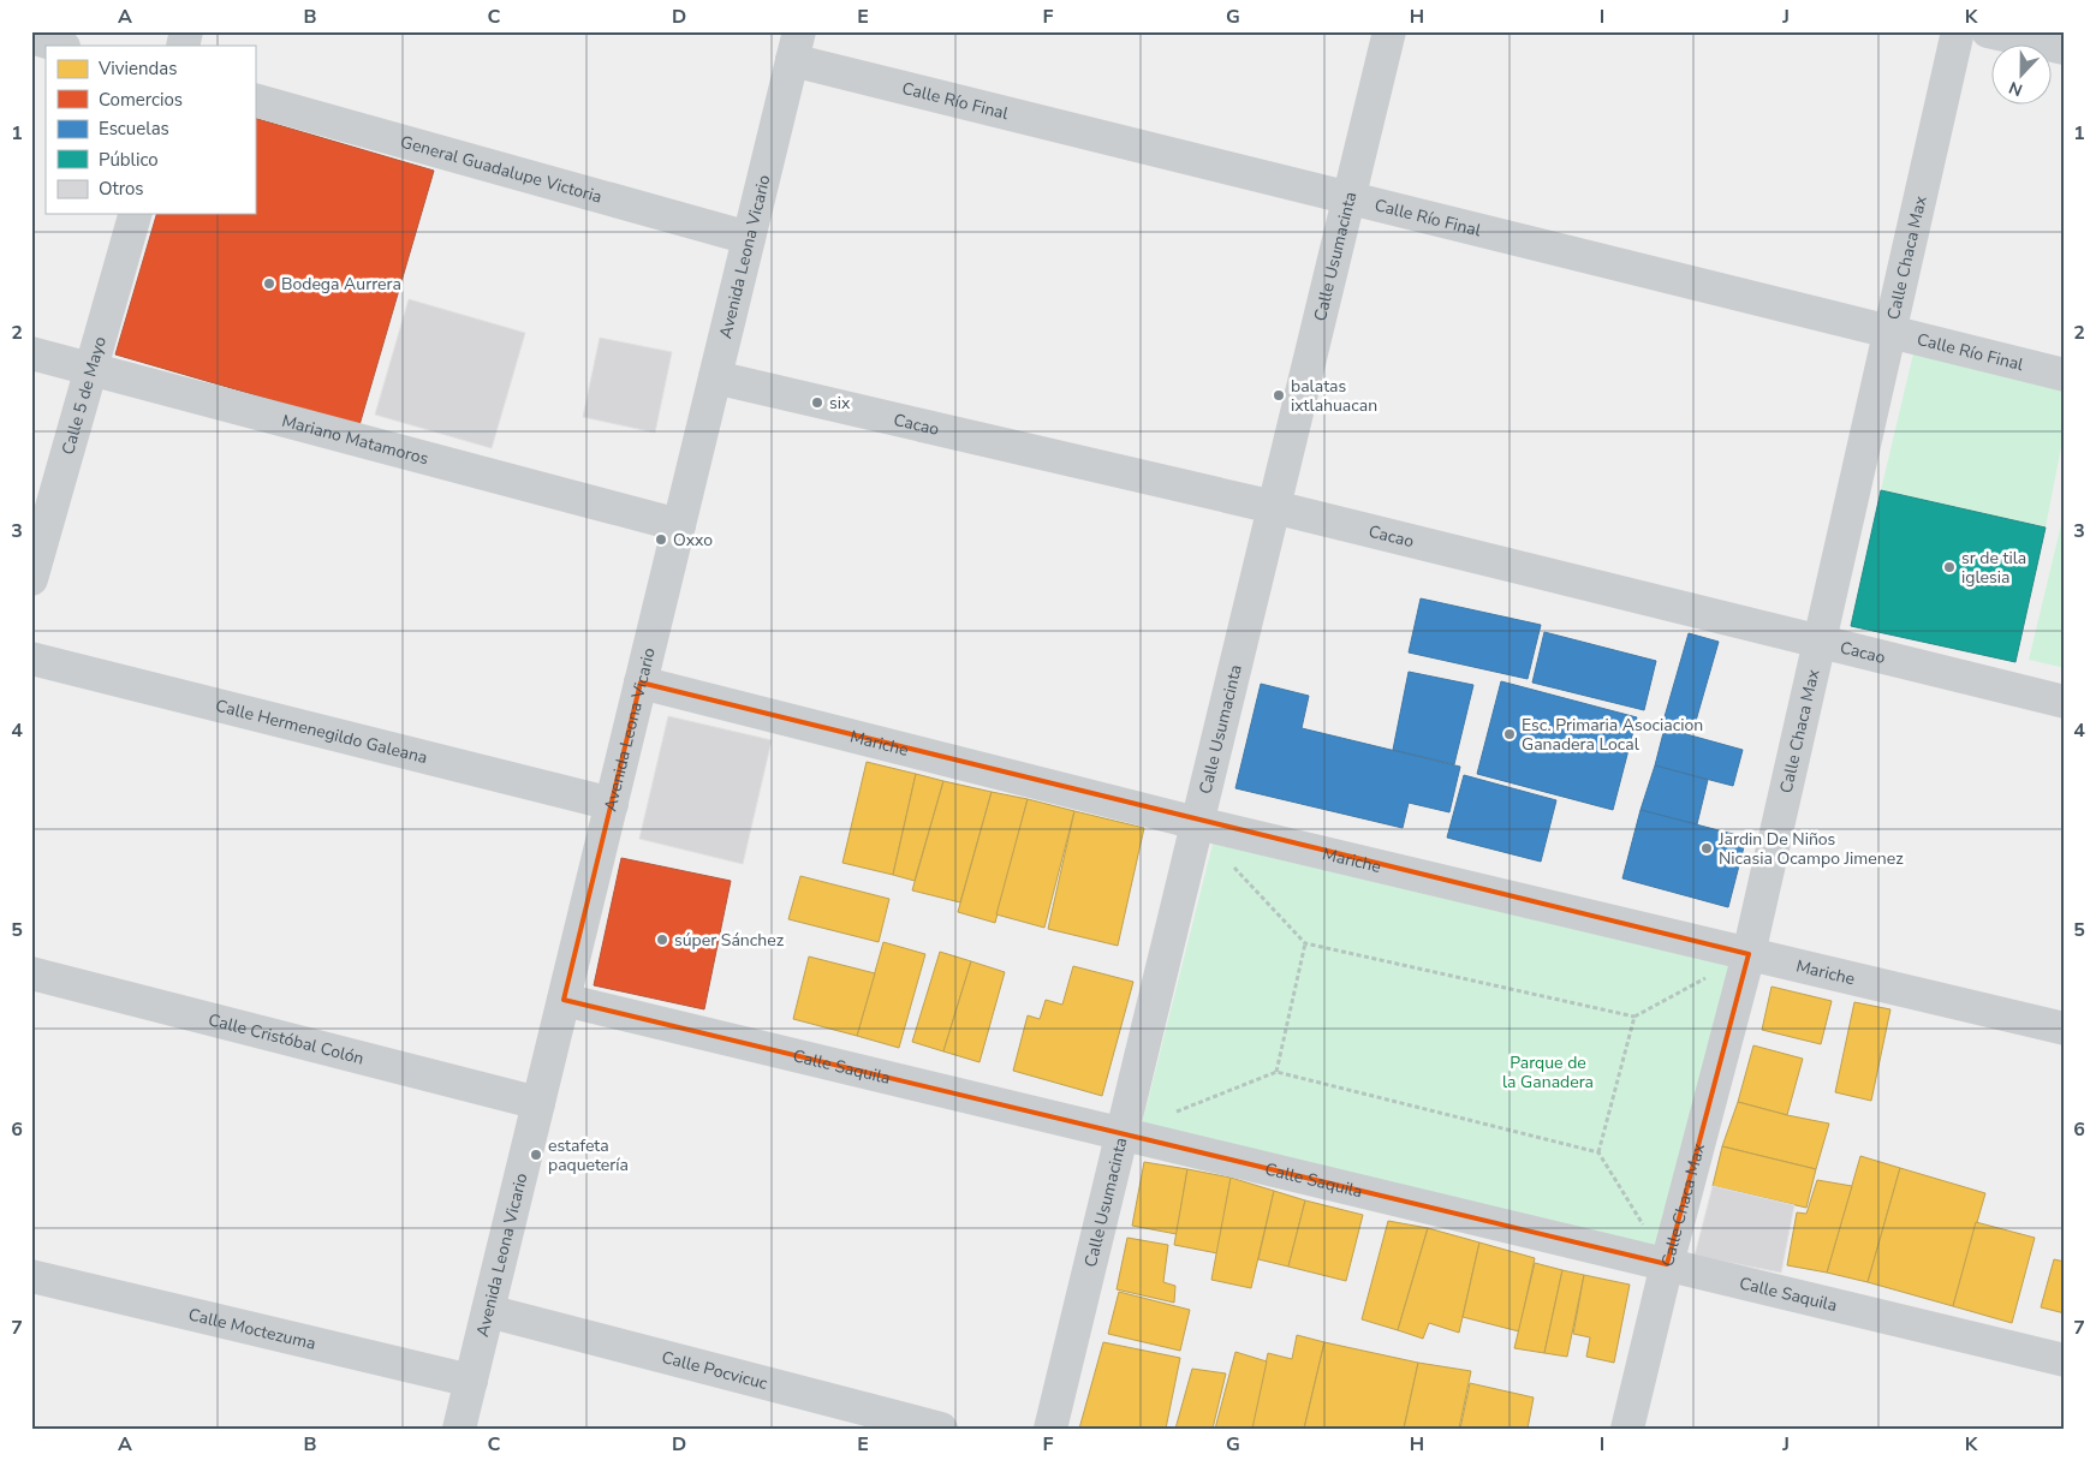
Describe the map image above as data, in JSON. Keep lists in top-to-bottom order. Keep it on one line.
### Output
{"streets":{"street":["Calle Río Final","General Guadalupe Victoria","Avenida Leona Vicario","Calle Usumacinta","Calle Chaca Max","Calle 5 de Mayo","Cacao","Mariano Matamoros","Calle Hermenegildo Galeana","Mariche","Calle Cristóbal Colón","Calle Saquila","Calle Moctezuma","Calle Pocvicuc"]},"crossings":[["Calle Río Final","Avenida Leona Vicario"],["Calle Río Final","Calle Usumacinta"],["Calle Río Final","Calle Chaca Max"],["General Guadalupe Victoria","Avenida Leona Vicario"],["Avenida Leona Vicario","Cacao"],["Avenida Leona Vicario","Mariano Matamoros"],["Avenida Leona Vicario","Calle Hermenegildo Galeana"],["Avenida Leona Vicario","Mariche"],["Avenida Leona Vicario","Calle Cristóbal Colón"],["Avenida Leona Vicario","Calle Saquila"],["Avenida Leona Vicario","Calle Moctezuma"],["Avenida Leona Vicario","Calle Pocvicuc"],["Calle Usumacinta","Cacao"],["Calle Usumacinta","Mariche"],["Calle Usumacinta","Calle Saquila"],["Calle Chaca Max","Cacao"],["Calle Chaca Max","Mariche"],["Calle Chaca Max","Calle Saquila"],["Calle 5 de Mayo","Mariano Matamoros"]],"parks":["Parque de la Ganadera"],"places":["Bodega Aurrera","balatas ixtlahuacan","six","Oxxo","sr de tila iglesia","Esc. Primaria Asociacion Ganadera Local","Jardin De Niños Nicasia Ocampo Jimenez","súper Sánchez","estafeta paquetería"],"legend":["Viviendas","Comercios","Escuelas","Público","Otros"],"north":"bottom","grid":{"columns":["A","B","C","D","E","F","G","H","I","J","K"],"rows":["1","2","3","4","5","6","7"]}}
